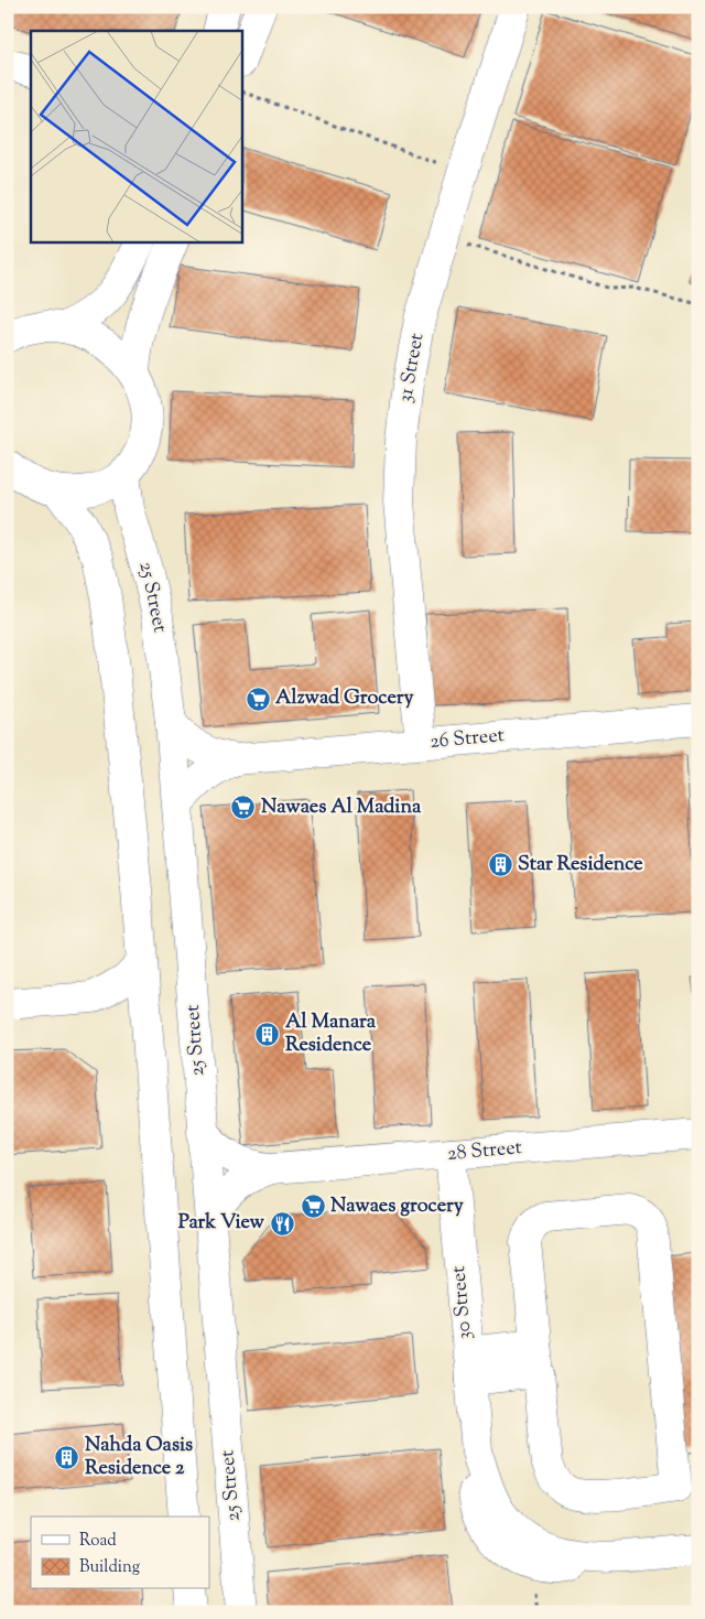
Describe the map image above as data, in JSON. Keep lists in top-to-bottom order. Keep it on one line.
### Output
{"streets":{"street":["31 Street","25 Street","26 Street","28 Street","30 Street"]},"crossings":[["31 Street","26 Street"],["25 Street","26 Street"],["25 Street","28 Street"],["28 Street","30 Street"]],"places":{"supermarket":["Alzwad Grocery","Nawaes Al Madina","Nawaes grocery"],"building":["Star Residence","Al Manara Residence","Nahda Oasis Residence 2"],"restaurant":["Park View"]},"legend":["Road","Building"]}
